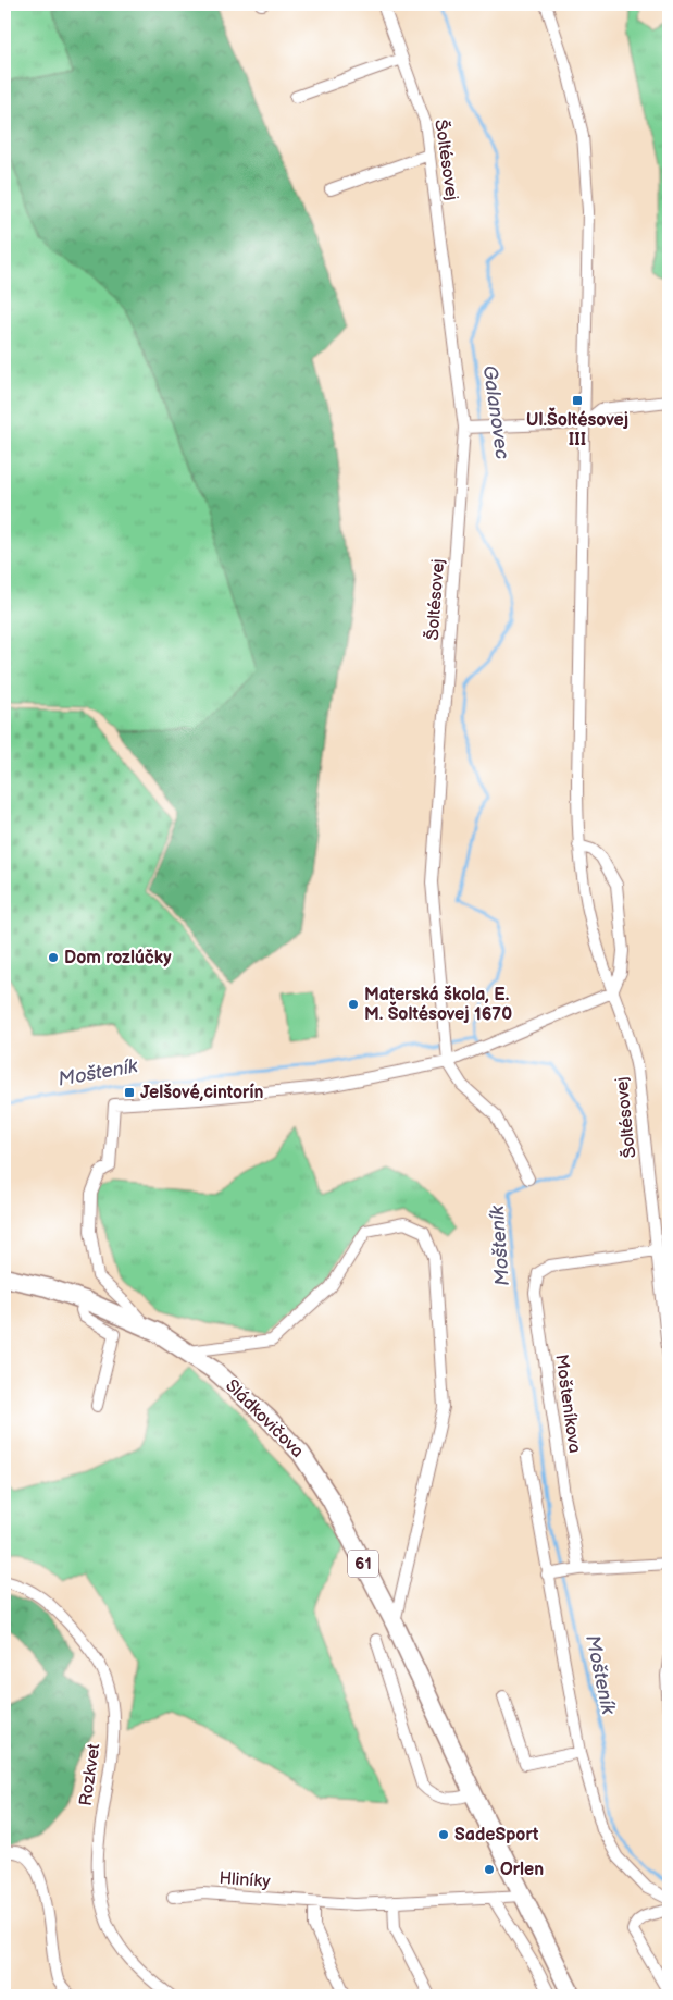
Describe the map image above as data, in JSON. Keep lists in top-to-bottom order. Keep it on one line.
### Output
{"streets":{"main road":["Sládkovičova","61"],"street":["Šoltésovej","Mošteníkova","Rozkvet","Hliníky"]},"crossings":[["Šoltésovej","Mošteníkova"],["Sládkovičova","Hliníky"]],"water":["Galanovec","Mošteník"],"places":{"transit":["Ul.Šoltésovej III","Jelšové,cintorín"],"other":["Dom rozlúčky","Materská škola, E. M. Šoltésovej 1670","SadeSport","Orlen"]}}
